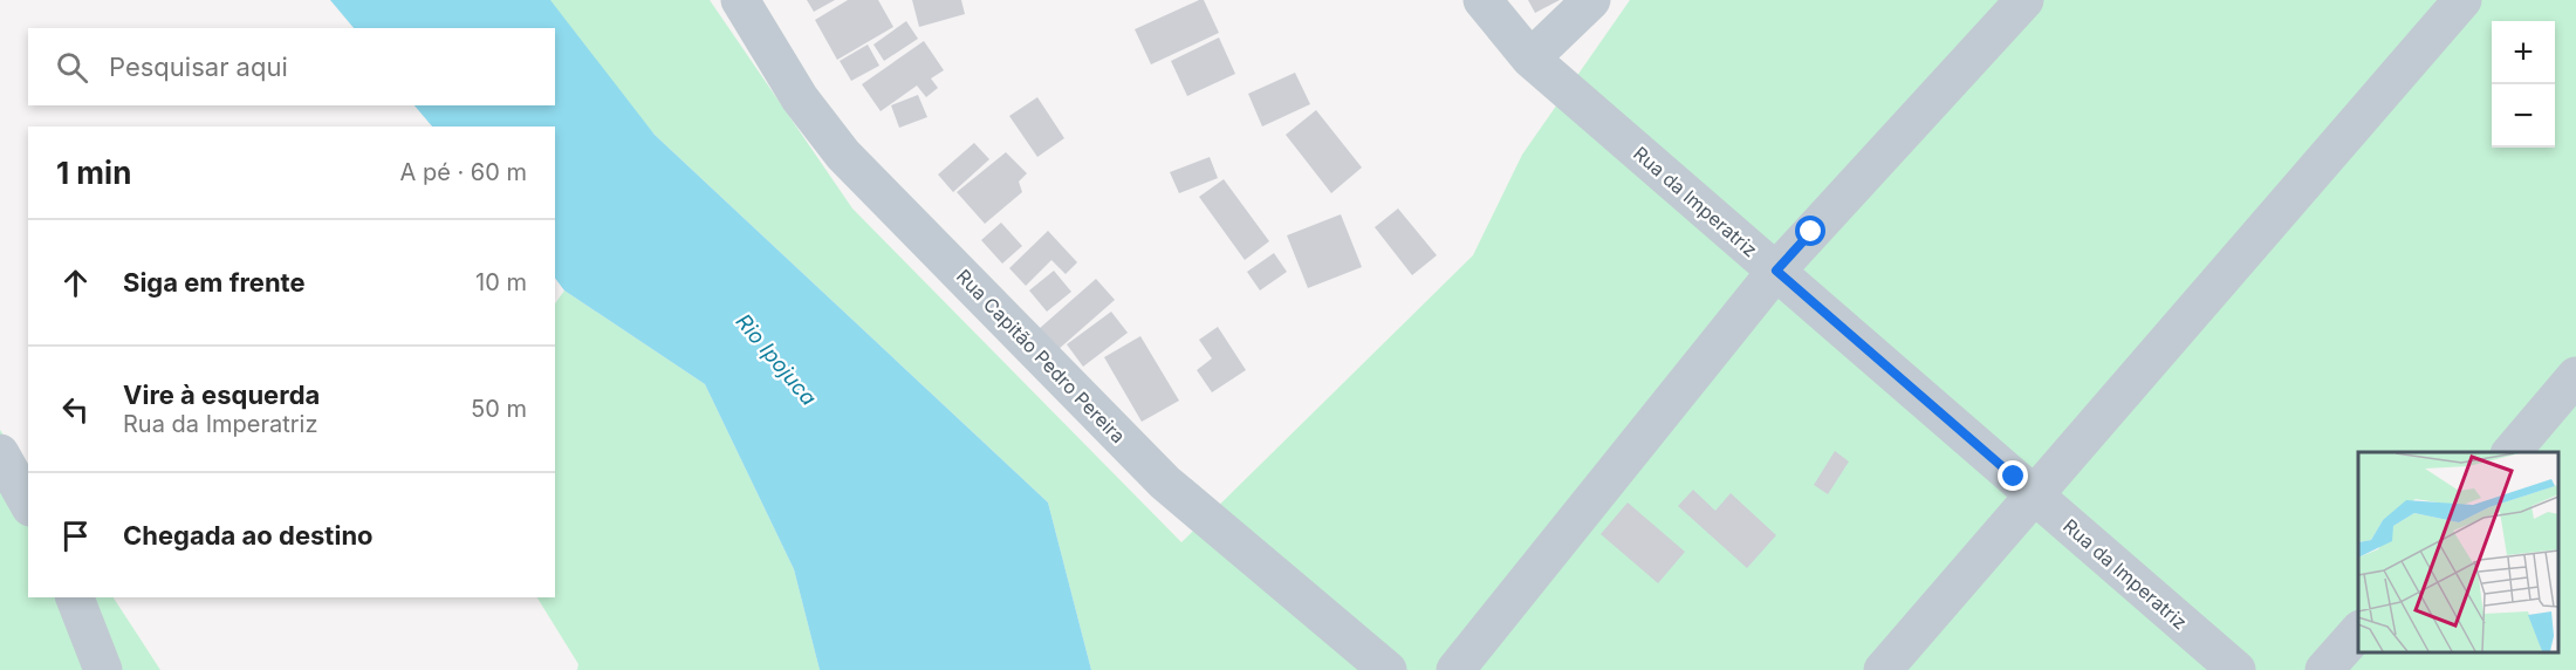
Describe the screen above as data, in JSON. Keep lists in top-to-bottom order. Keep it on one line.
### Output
{"streets":{"street":["Rua da Imperatriz","Rua Capitão Pedro Pereira"]},"water":["Rio Ipojuca"],"page":{"map_buttons":["+","−"],"search":"Pesquisar aqui","heading":["1 min","A pé · 60 m"],"list":[["Siga em frente","10 m"],["Vire à esquerda","Rua da Imperatriz","50 m"],"Chegada ao destino"]}}
